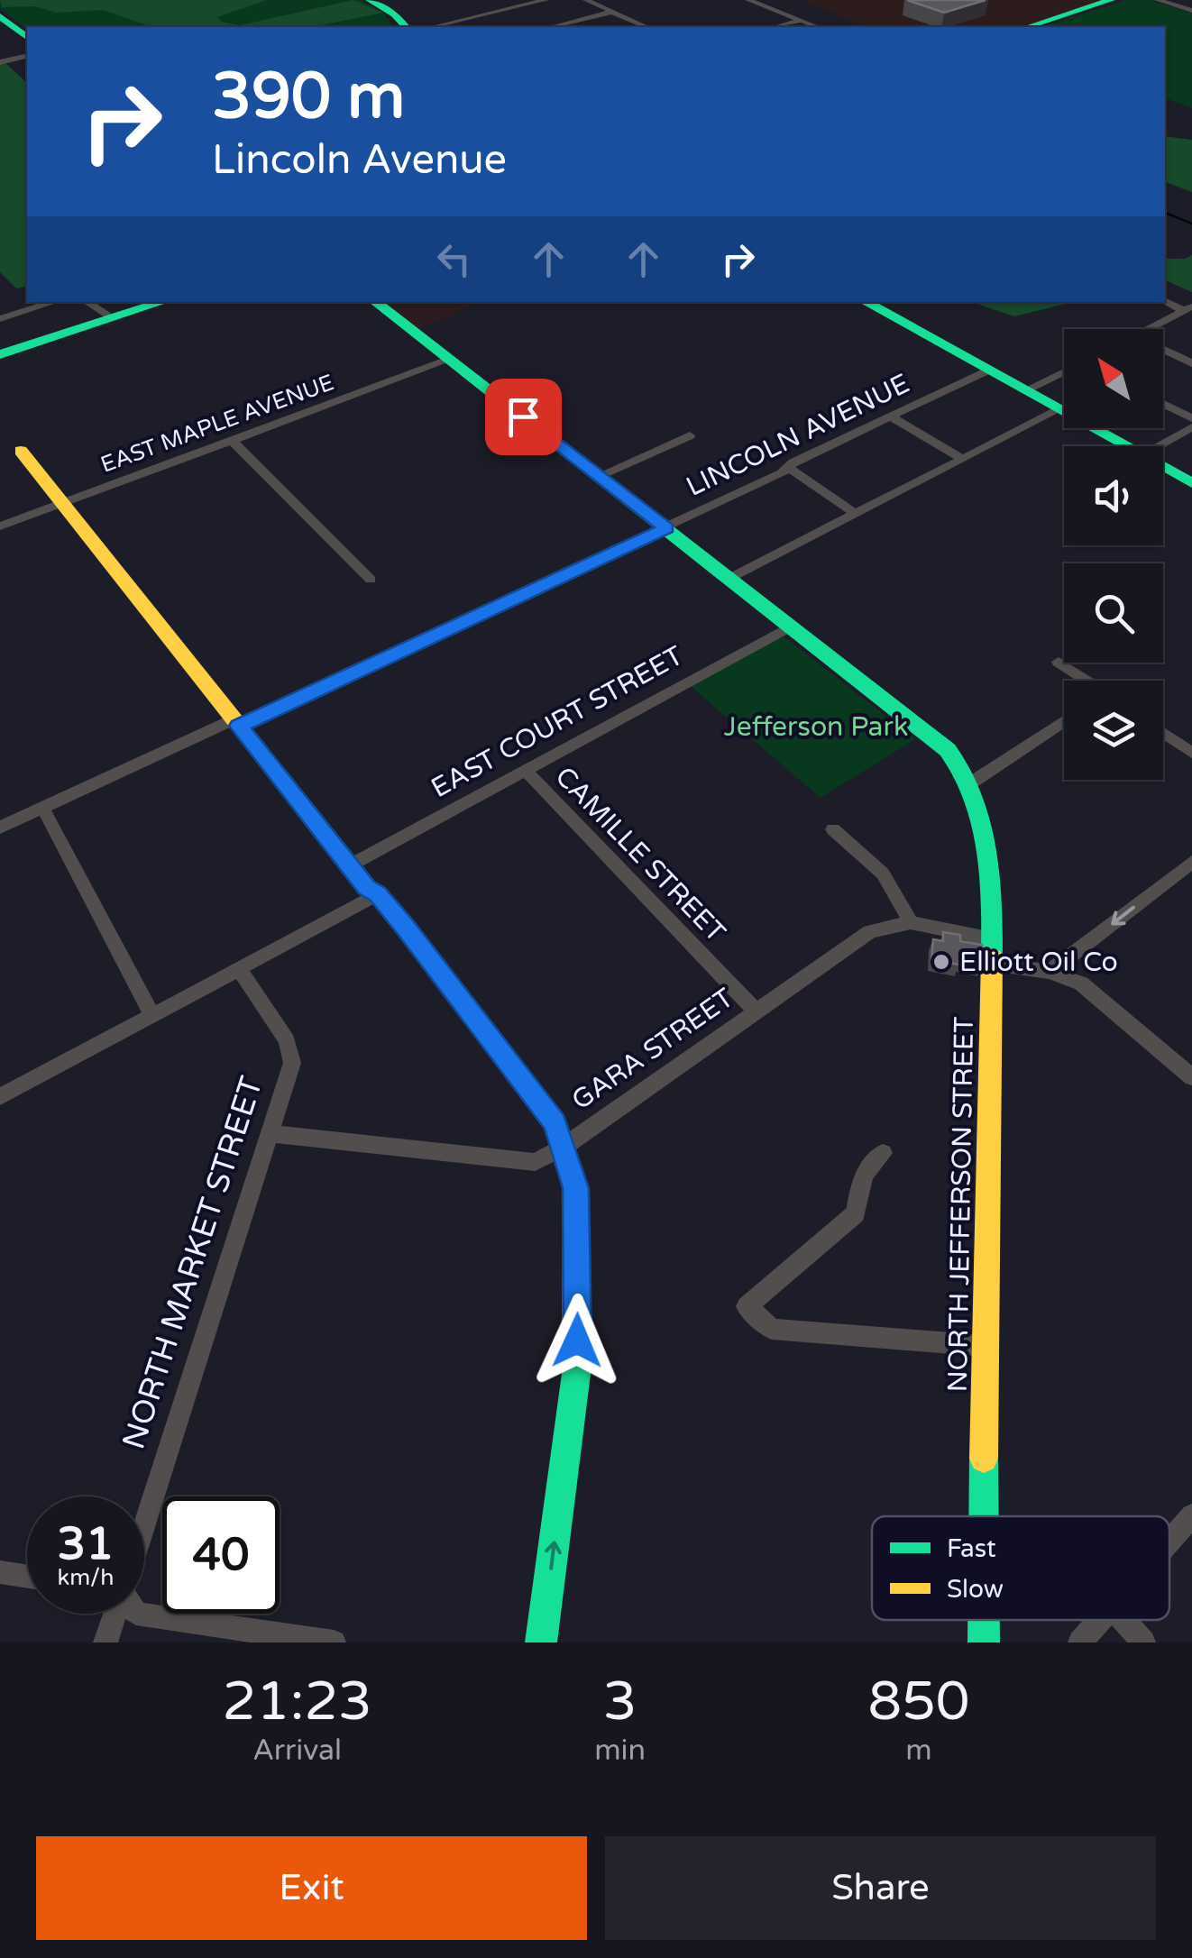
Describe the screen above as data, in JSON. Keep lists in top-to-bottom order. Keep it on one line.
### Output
{"streets":{"main road":["NORTH JEFFERSON STREET"],"street":["EAST MAPLE AVENUE","LINCOLN AVENUE","EAST COURT STREET","CAMILLE STREET","GARA STREET","NORTH MARKET STREET"]},"crossings":[["EAST MAPLE AVENUE","NORTH JEFFERSON STREET"],["LINCOLN AVENUE","NORTH JEFFERSON STREET"],["EAST COURT STREET","CAMILLE STREET"],["EAST COURT STREET","NORTH JEFFERSON STREET"],["CAMILLE STREET","GARA STREET"],["GARA STREET","NORTH JEFFERSON STREET"],["GARA STREET","NORTH MARKET STREET"]],"parks":["Jefferson Park"],"places":["Elliott Oil Co"],"legend":["Fast","Slow"],"north":"top left","page":{"turn":["390 m","Lincoln Avenue"],"speed":"31 km/h","limit":"40","eta":["21:23","Arrival","3","min","850","m"],"buttons":["Exit","Share"]}}
